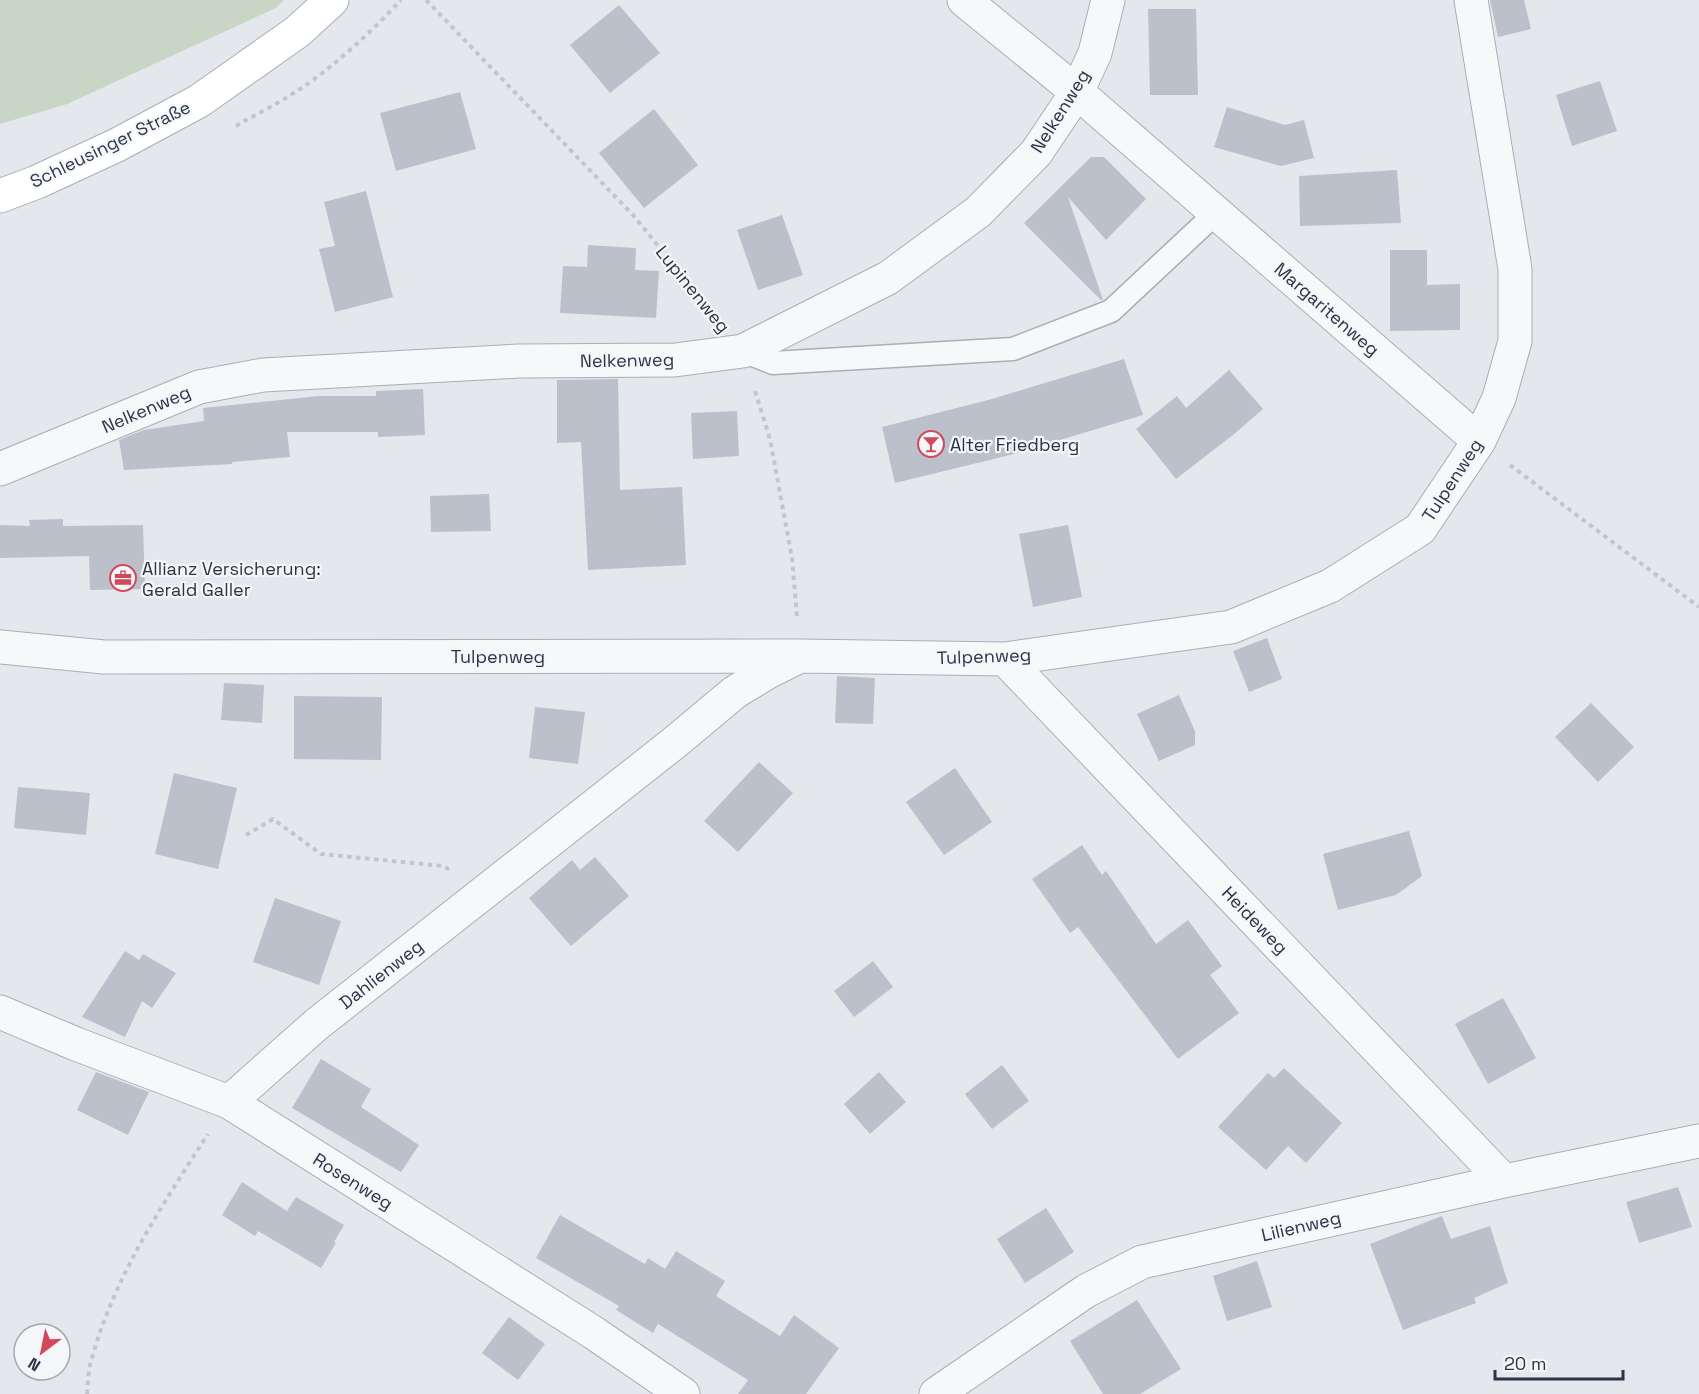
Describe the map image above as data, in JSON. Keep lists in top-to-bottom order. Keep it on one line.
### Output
{"streets":{"main road":["Schleusinger Straße"],"street":["Nelkenweg","Margaritenweg","Tulpenweg","Heideweg","Dahlienweg","Rosenweg","Lilienweg"],"path":["Lupinenweg"]},"crossings":[["Nelkenweg","Lupinenweg"],["Nelkenweg","Margaritenweg"],["Lupinenweg","Tulpenweg"],["Lupinenweg","Dahlienweg"],["Margaritenweg","Tulpenweg"],["Tulpenweg","Heideweg"],["Tulpenweg","Dahlienweg"],["Heideweg","Lilienweg"],["Dahlienweg","Rosenweg"]],"places":{"bar":["Alter Friedberg"],"office":["Allianz Versicherung: Gerald Galler"]},"scale_bar":"20 m","north":"bottom left"}
